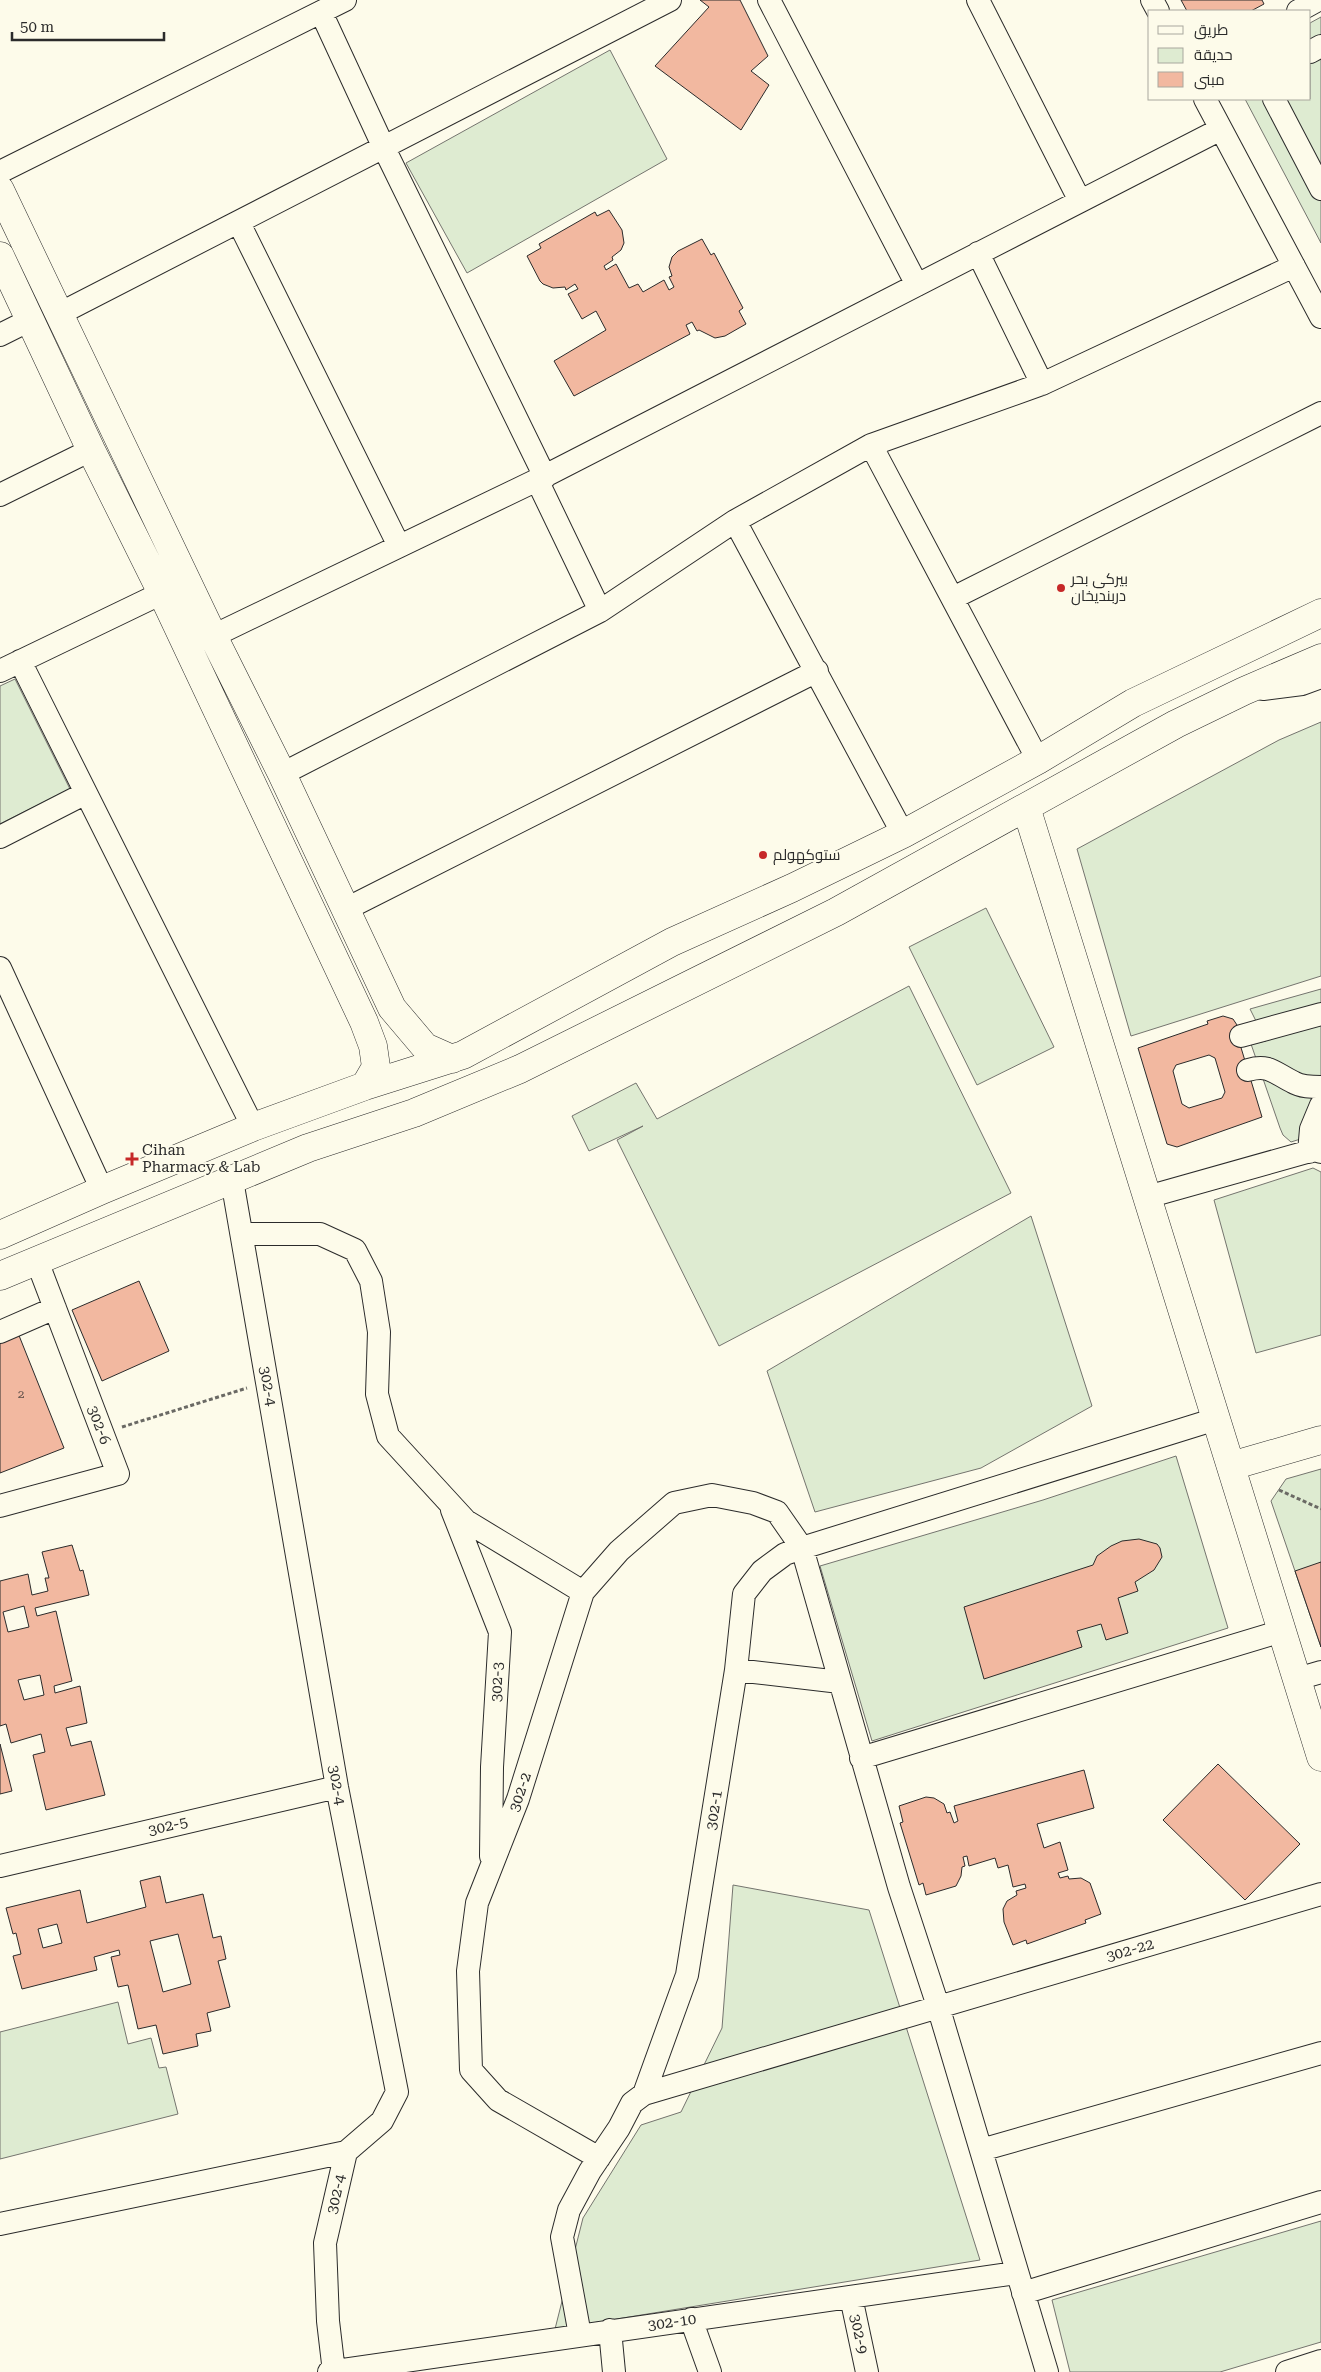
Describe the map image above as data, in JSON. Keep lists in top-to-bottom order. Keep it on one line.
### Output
{"streets":{"street":["302-4","302-6","302-3","302-2","302-1","302-5","302-22","302-10","302-9"]},"crossings":[["302-4","302-5"],["302-4","302-10"],["302-3","302-2"],["302-2","302-1"],["302-1","302-22"],["302-10","302-9"]],"places":{"other":["بيركى بحر دربنديخان","ستوكهولم"],"health":["Cihan Pharmacy & Lab"]},"house_numbers":["2"],"legend":["طريق","حديقة","مبنى"],"scale_bar":"50 m"}
